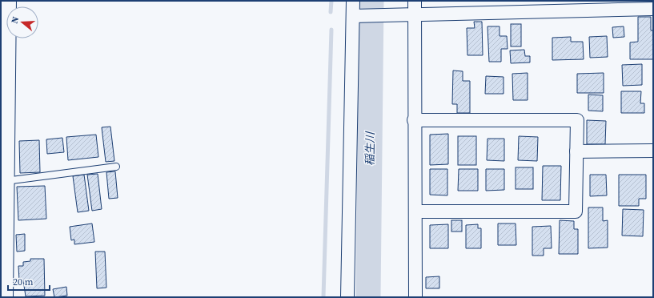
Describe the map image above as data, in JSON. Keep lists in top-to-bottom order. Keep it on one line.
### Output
{"water":["稲生川"],"scale_bar":"20 m","north":"left"}
